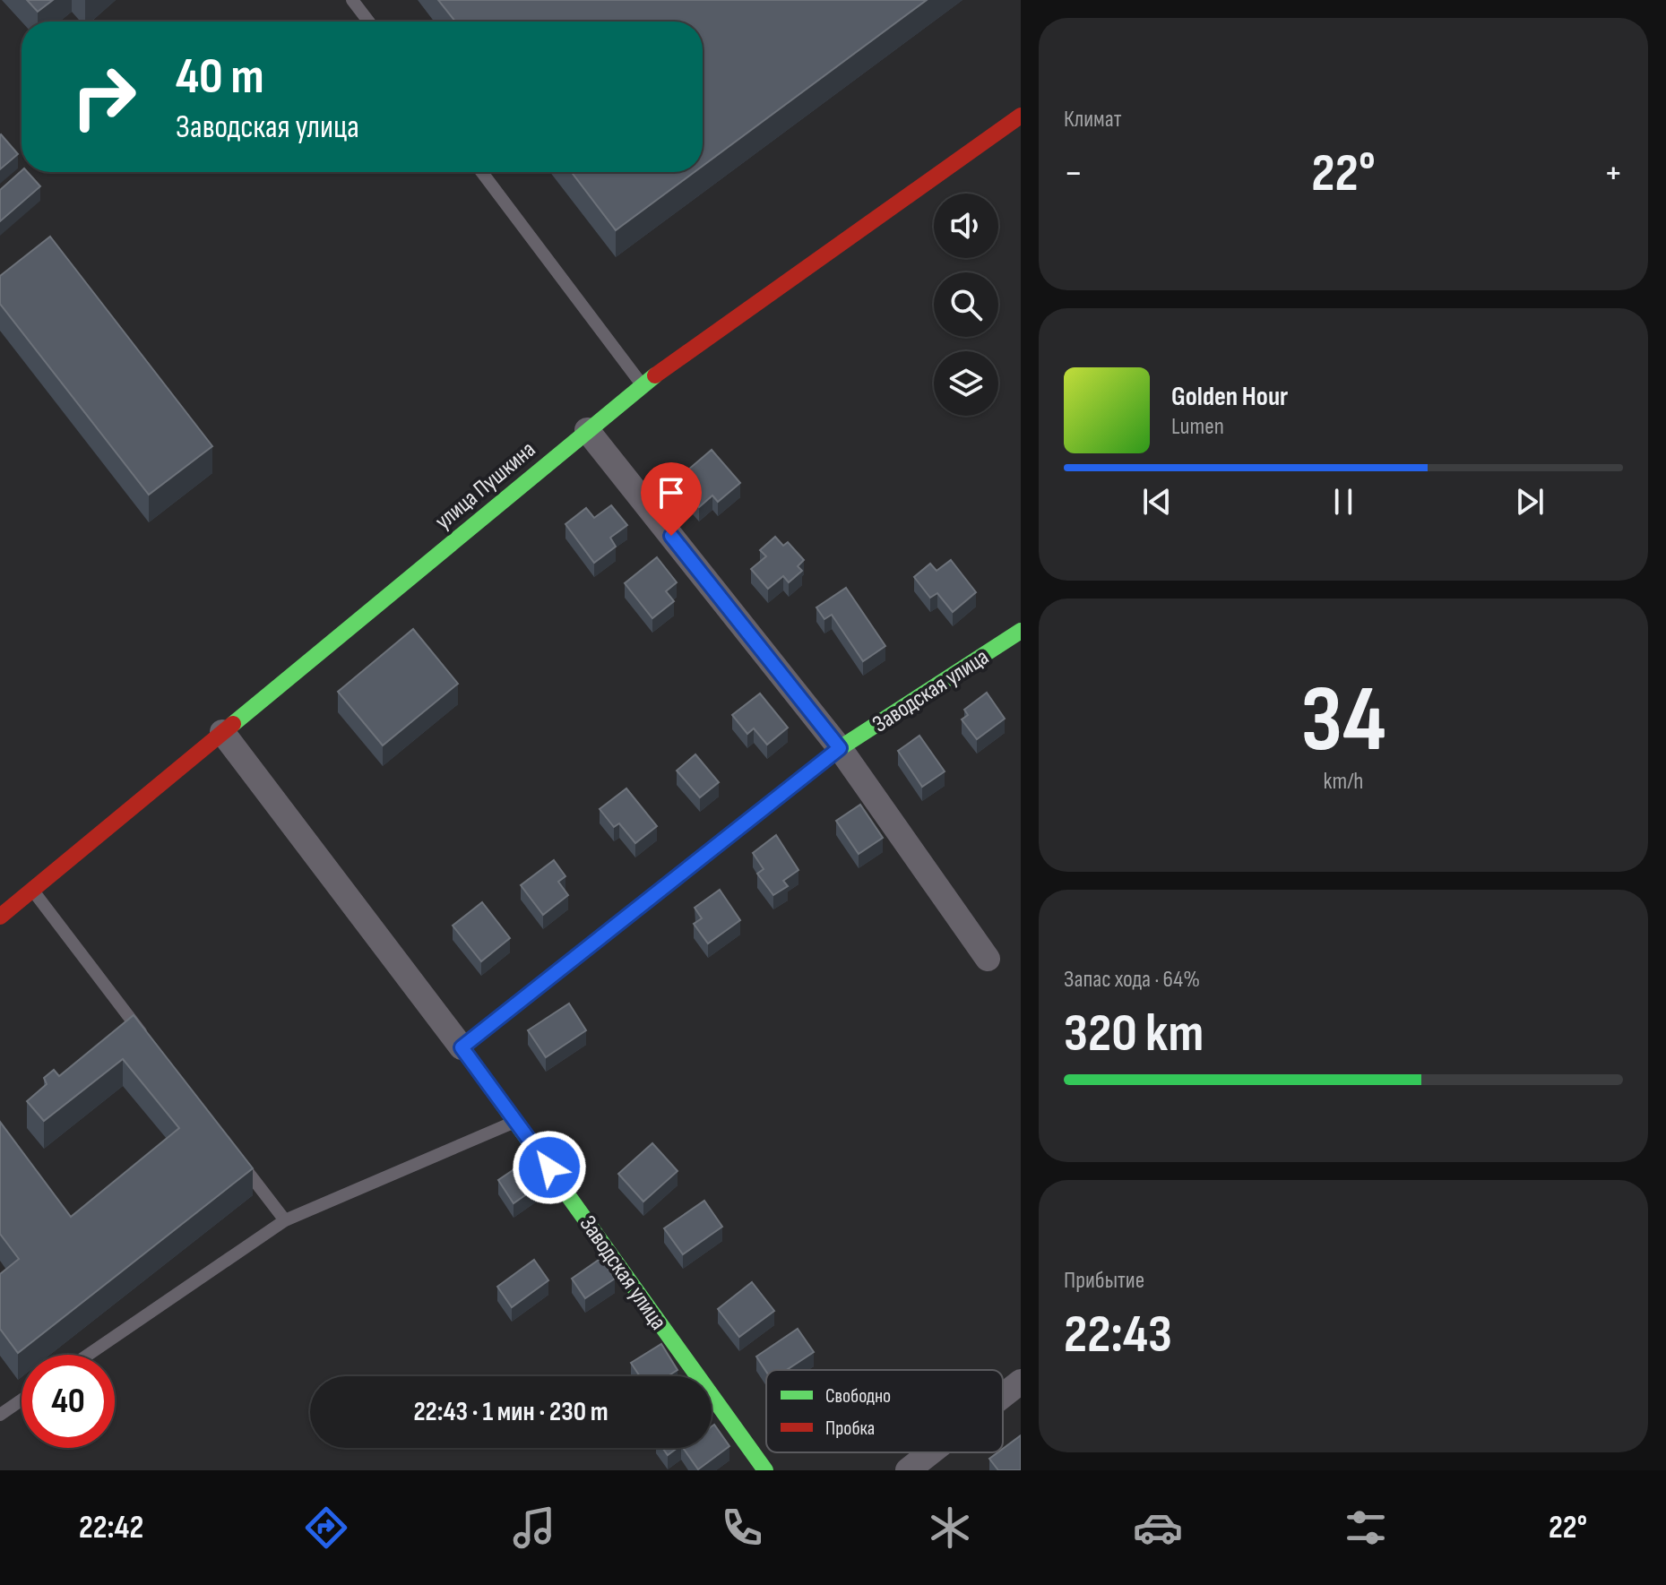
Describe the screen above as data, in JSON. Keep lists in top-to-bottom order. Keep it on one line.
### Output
{"streets":{"street":["улица Пушкина","Заводская улица"]},"legend":["Свободно","Пробка"],"page":{"tile":["Климат",["34","km/h"],["Запас хода · 64%","320 km"],["Прибытие","22:43"]],"turn":["40 m","Заводская улица"],"heat":["−","22°","+"],"song":["Golden Hour","Lumen"],"limit":"40","trip":"22:43 · 1 мин · 230 m","tabs":["22:42","22°"]}}
